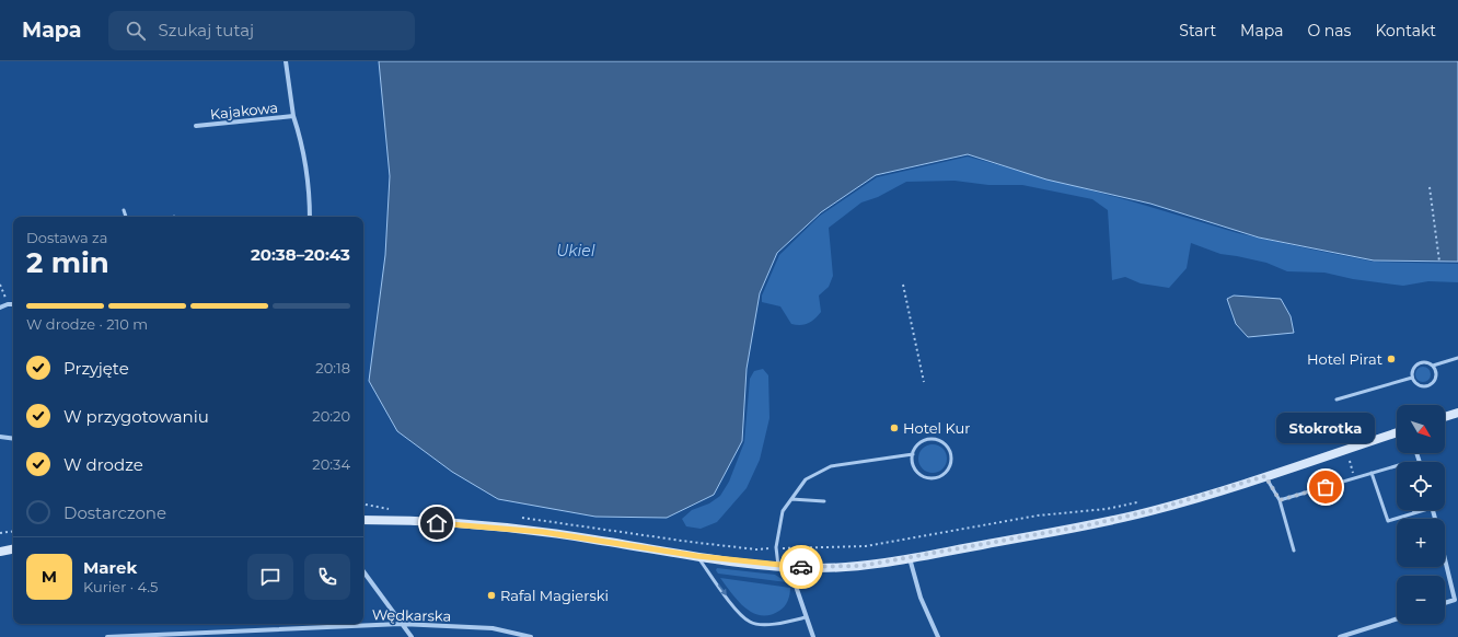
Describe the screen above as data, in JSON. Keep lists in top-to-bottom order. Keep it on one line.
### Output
{"streets":{"street":["Kajakowa","Wędkarska"]},"water":["Ukiel"],"places":["Hotel Pirat","Hotel Kur","Stokrotka","Rafal Magierski"],"north":"bottom right","page":{"header":"Mapa","search":"Szukaj tutaj","nav":["Start","Mapa","O nas","Kontakt"],"heading":["2 min","Dostawa za","20:38–20:43"],"panel":["Marek","Kurier · 4.5"],"bar":"W drodze · 210 m","list":[["Przyjęte","20:18"],["W przygotowaniu","20:20"],["W drodze","20:34"],"Dostarczone"],"map_buttons":["+","−"],"bubble":"Stokrotka","round":"M"}}
